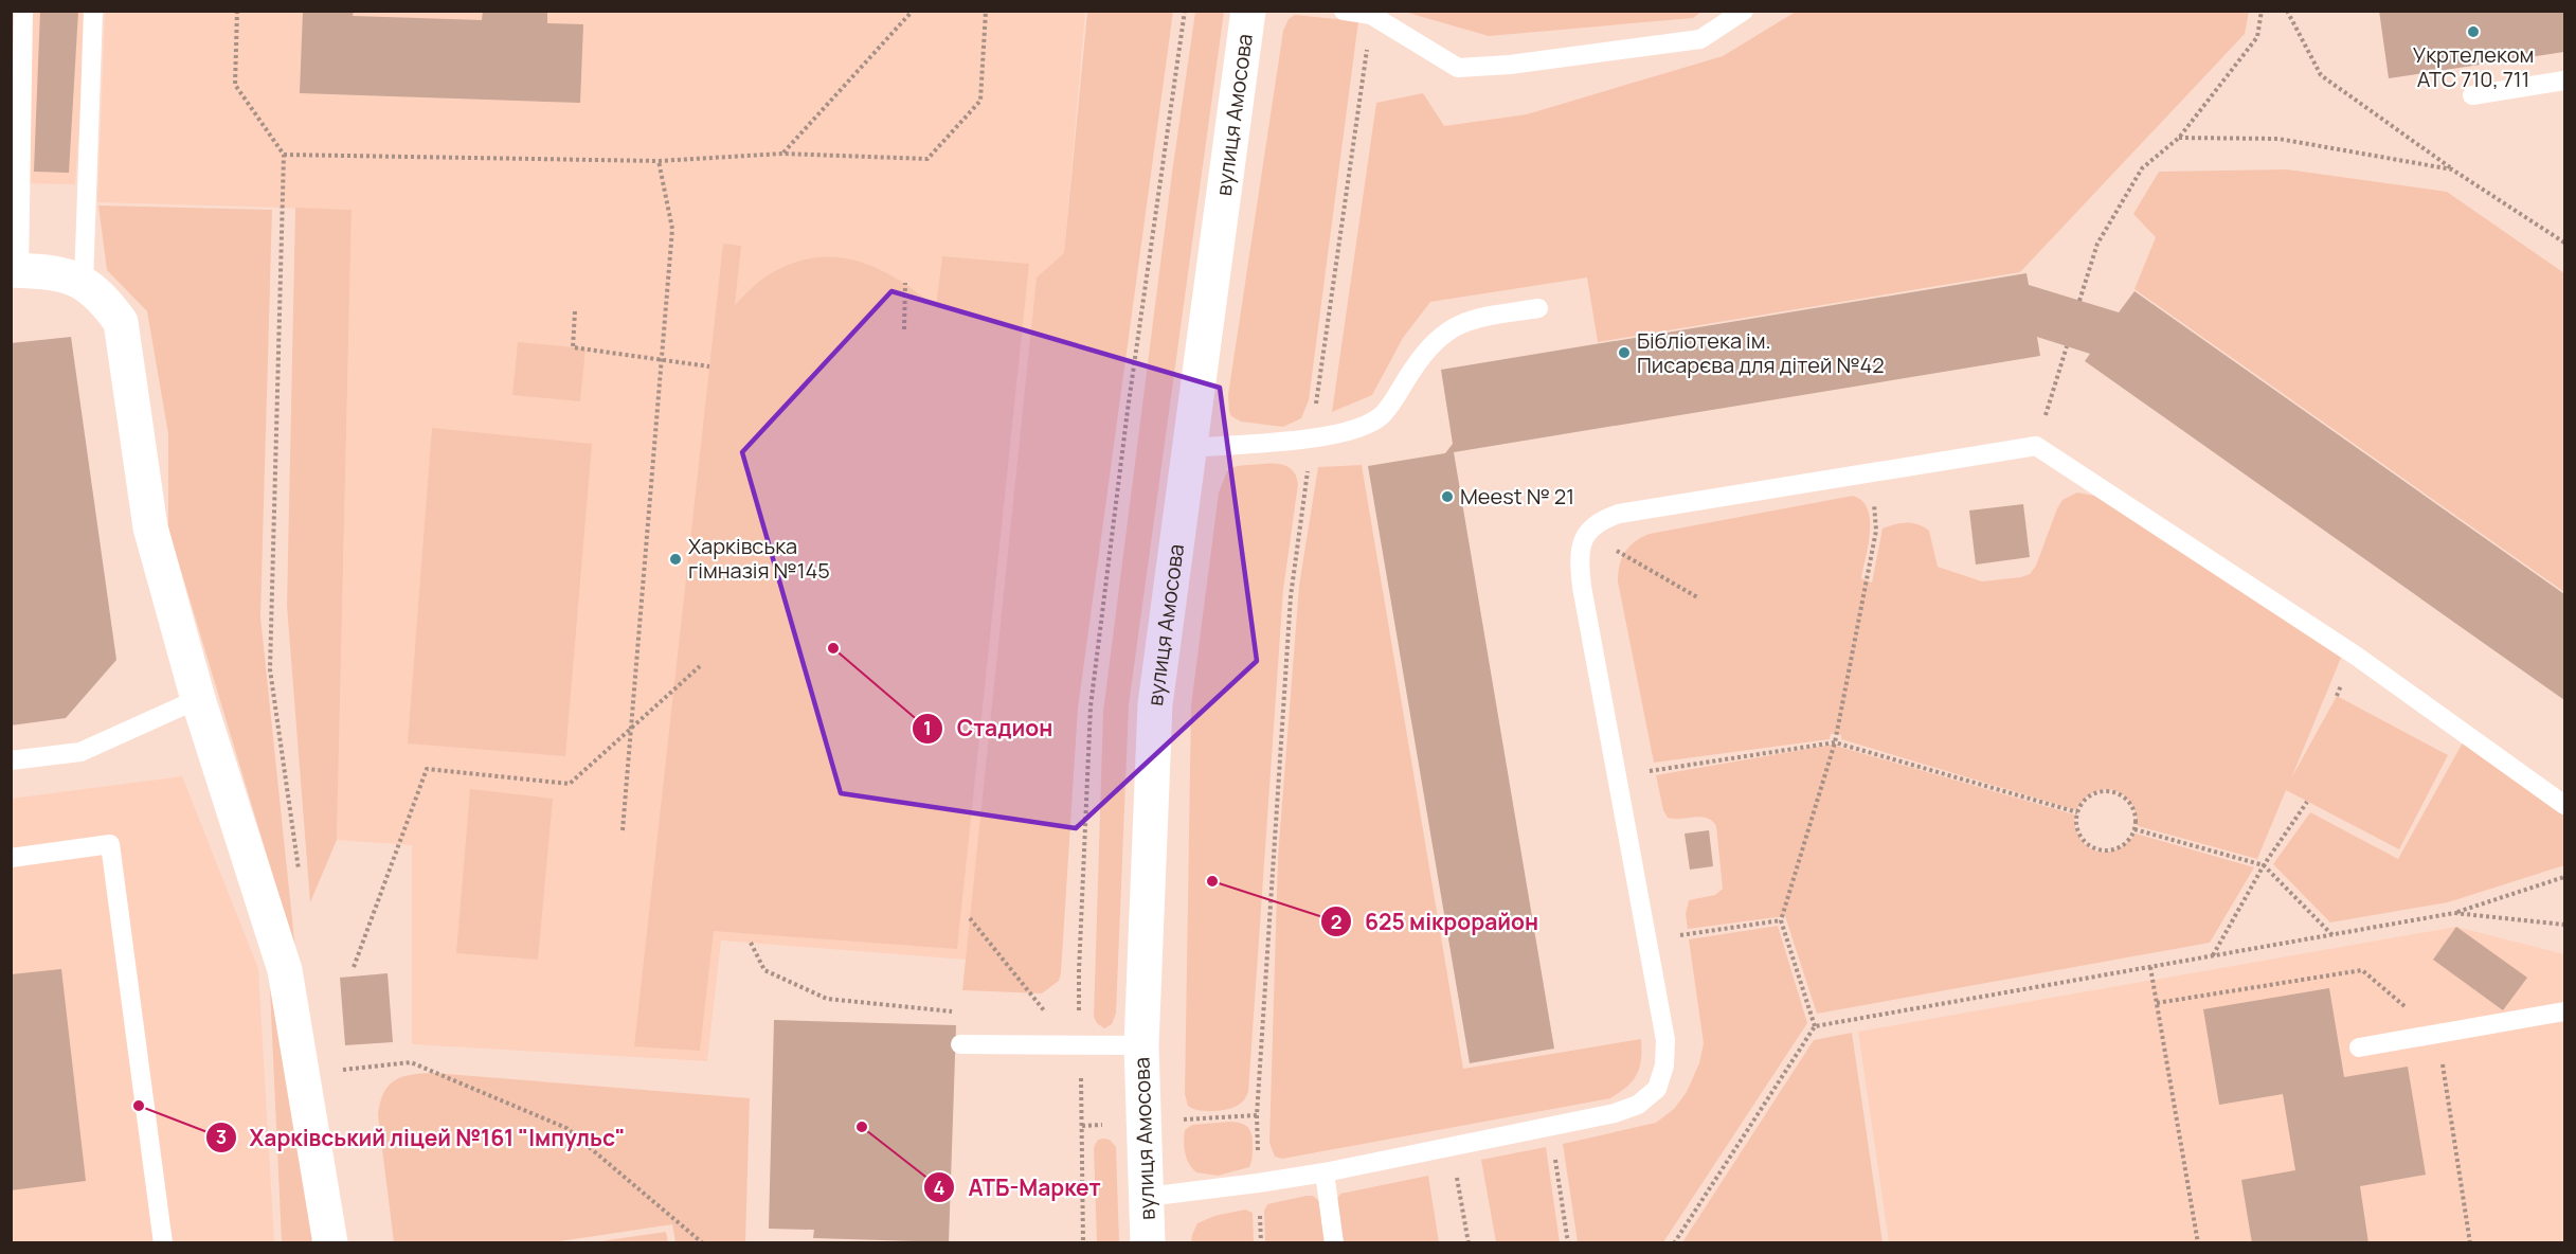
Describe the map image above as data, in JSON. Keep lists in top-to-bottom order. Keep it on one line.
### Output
{"streets":{"street":["вулиця Амосова"]},"places":["Укртелеком АТС 710, 711","Бібліотека ім. Писарєва для дітей №42","Meest № 21","Харківська гімназія №145","Стадион","625 мікрорайон","Харківський ліцей №161 \"Імпульс\"","АТБ-Маркет"]}
